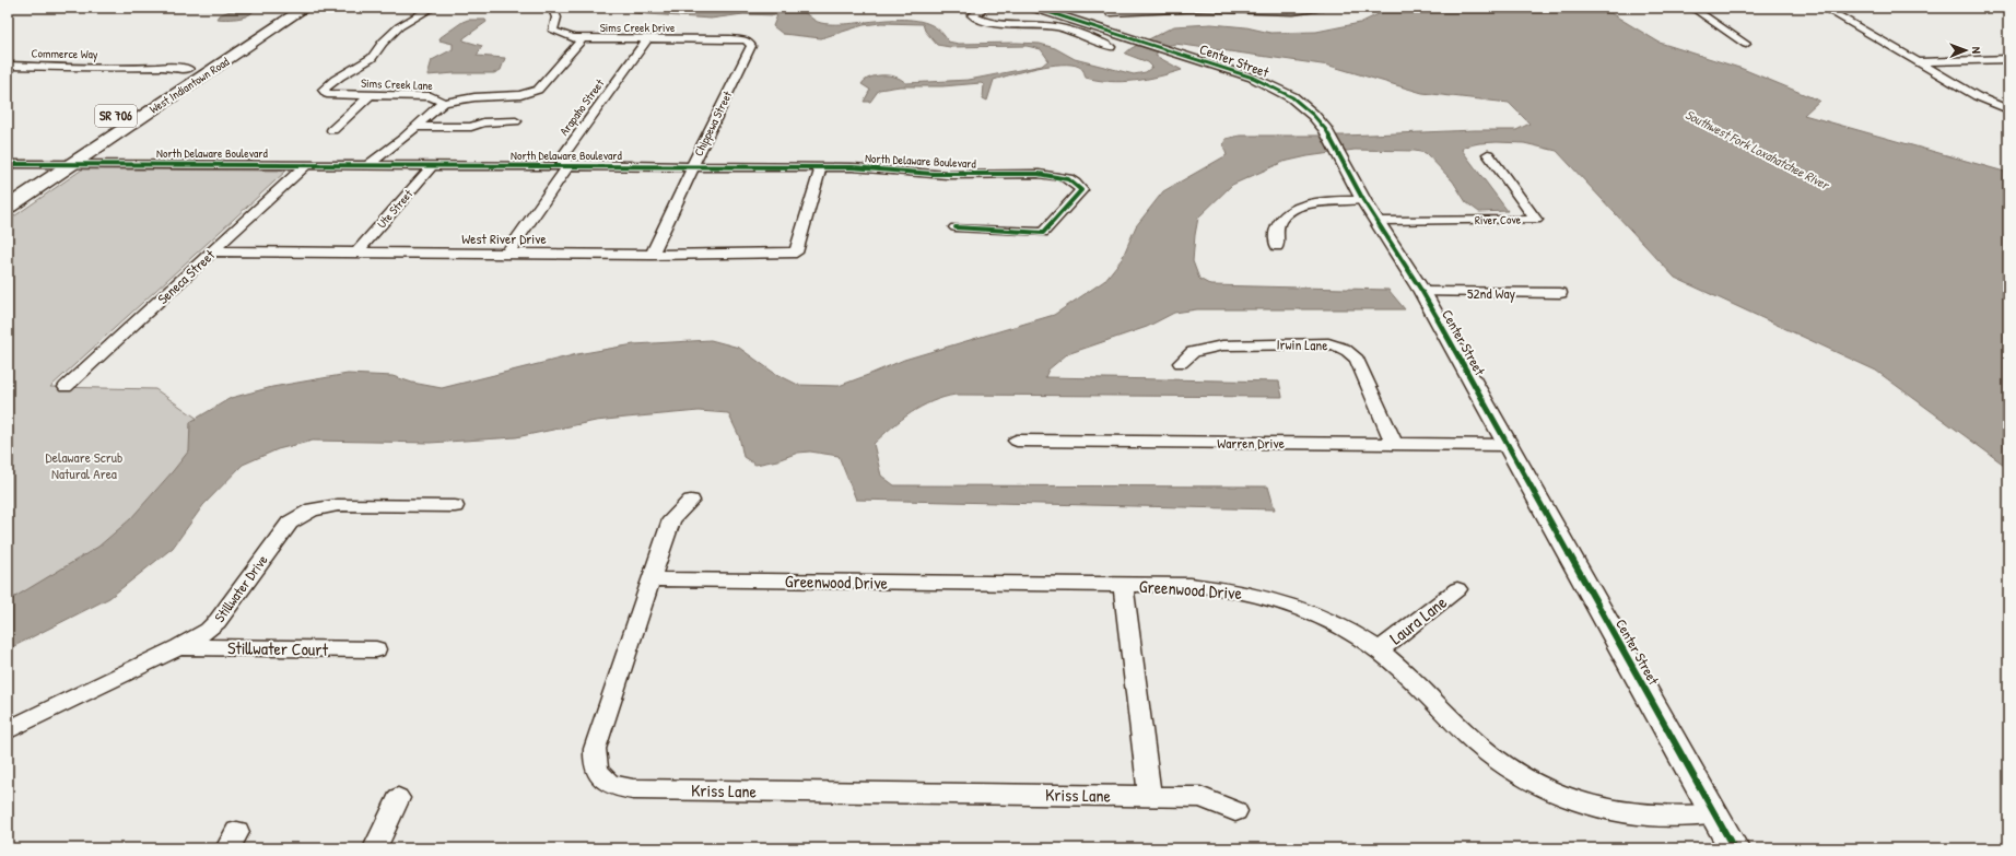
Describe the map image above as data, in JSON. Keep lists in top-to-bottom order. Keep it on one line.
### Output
{"streets":{"main road":["West Indiantown Road","SR 706"],"street":["Sims Creek Drive","Commerce Way","Center Street","Sims Creek Lane","Arapaho Street","Chippewa Street","North Delaware Boulevard","Ute Street","River Cove","West River Drive","Seneca Street","52nd Way","Irwin Lane","Warren Drive","Greenwood Drive","Stillwater Drive","Laura Lane","Stillwater Court","Kriss Lane"]},"crossings":[["Sims Creek Drive","Sims Creek Lane"],["Sims Creek Drive","Arapaho Street"],["Sims Creek Drive","Chippewa Street"],["Commerce Way","West Indiantown Road"],["Center Street","River Cove"],["Center Street","52nd Way"],["Center Street","Warren Drive"],["Center Street","Greenwood Drive"],["West Indiantown Road","North Delaware Boulevard"],["Arapaho Street","North Delaware Boulevard"],["Chippewa Street","North Delaware Boulevard"],["Chippewa Street","West River Drive"],["North Delaware Boulevard","Ute Street"],["North Delaware Boulevard","West River Drive"],["North Delaware Boulevard","Seneca Street"],["Ute Street","West River Drive"],["West River Drive","Seneca Street"],["Irwin Lane","Warren Drive"],["Greenwood Drive","Laura Lane"],["Greenwood Drive","Kriss Lane"],["Stillwater Drive","Stillwater Court"]],"water":["Southwest Fork Loxahatchee River"],"parks":["Delaware Scrub Natural Area"],"north":"right"}
